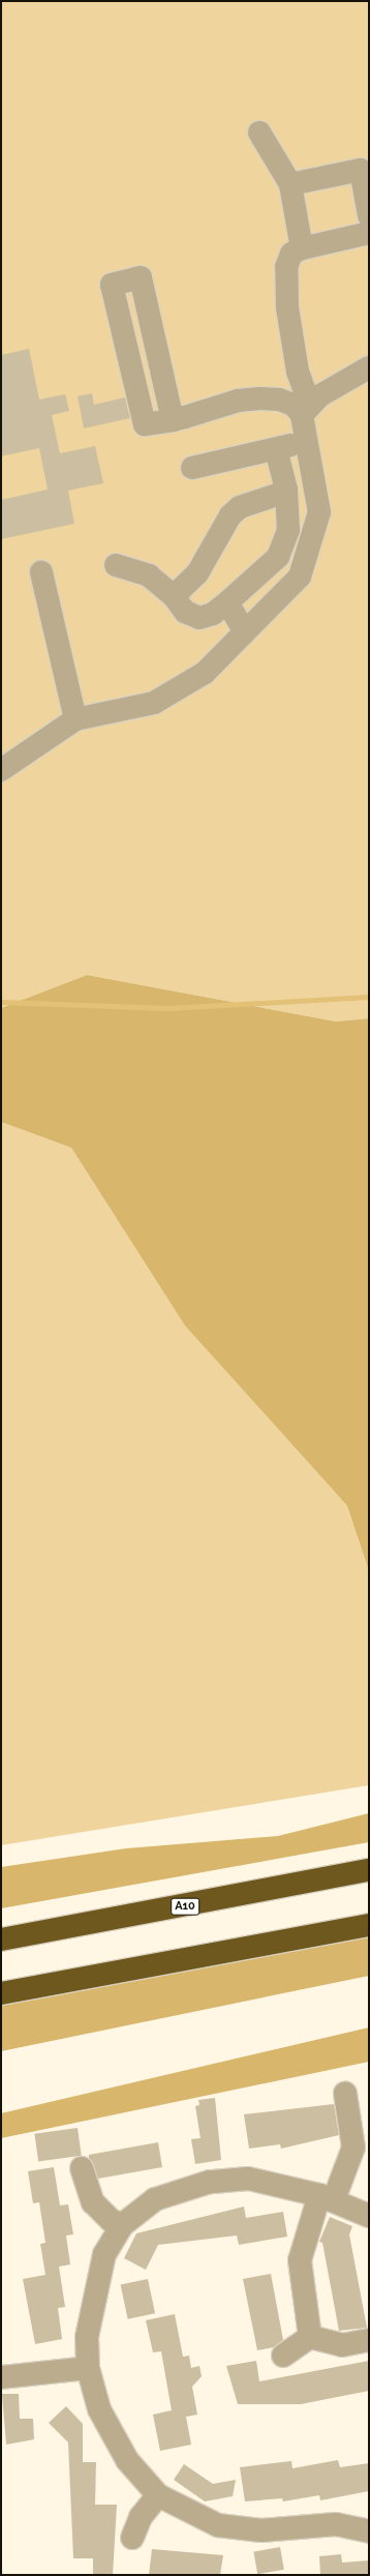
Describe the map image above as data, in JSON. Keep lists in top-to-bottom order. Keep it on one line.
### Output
{"streets":{"highway":["A10"]}}
